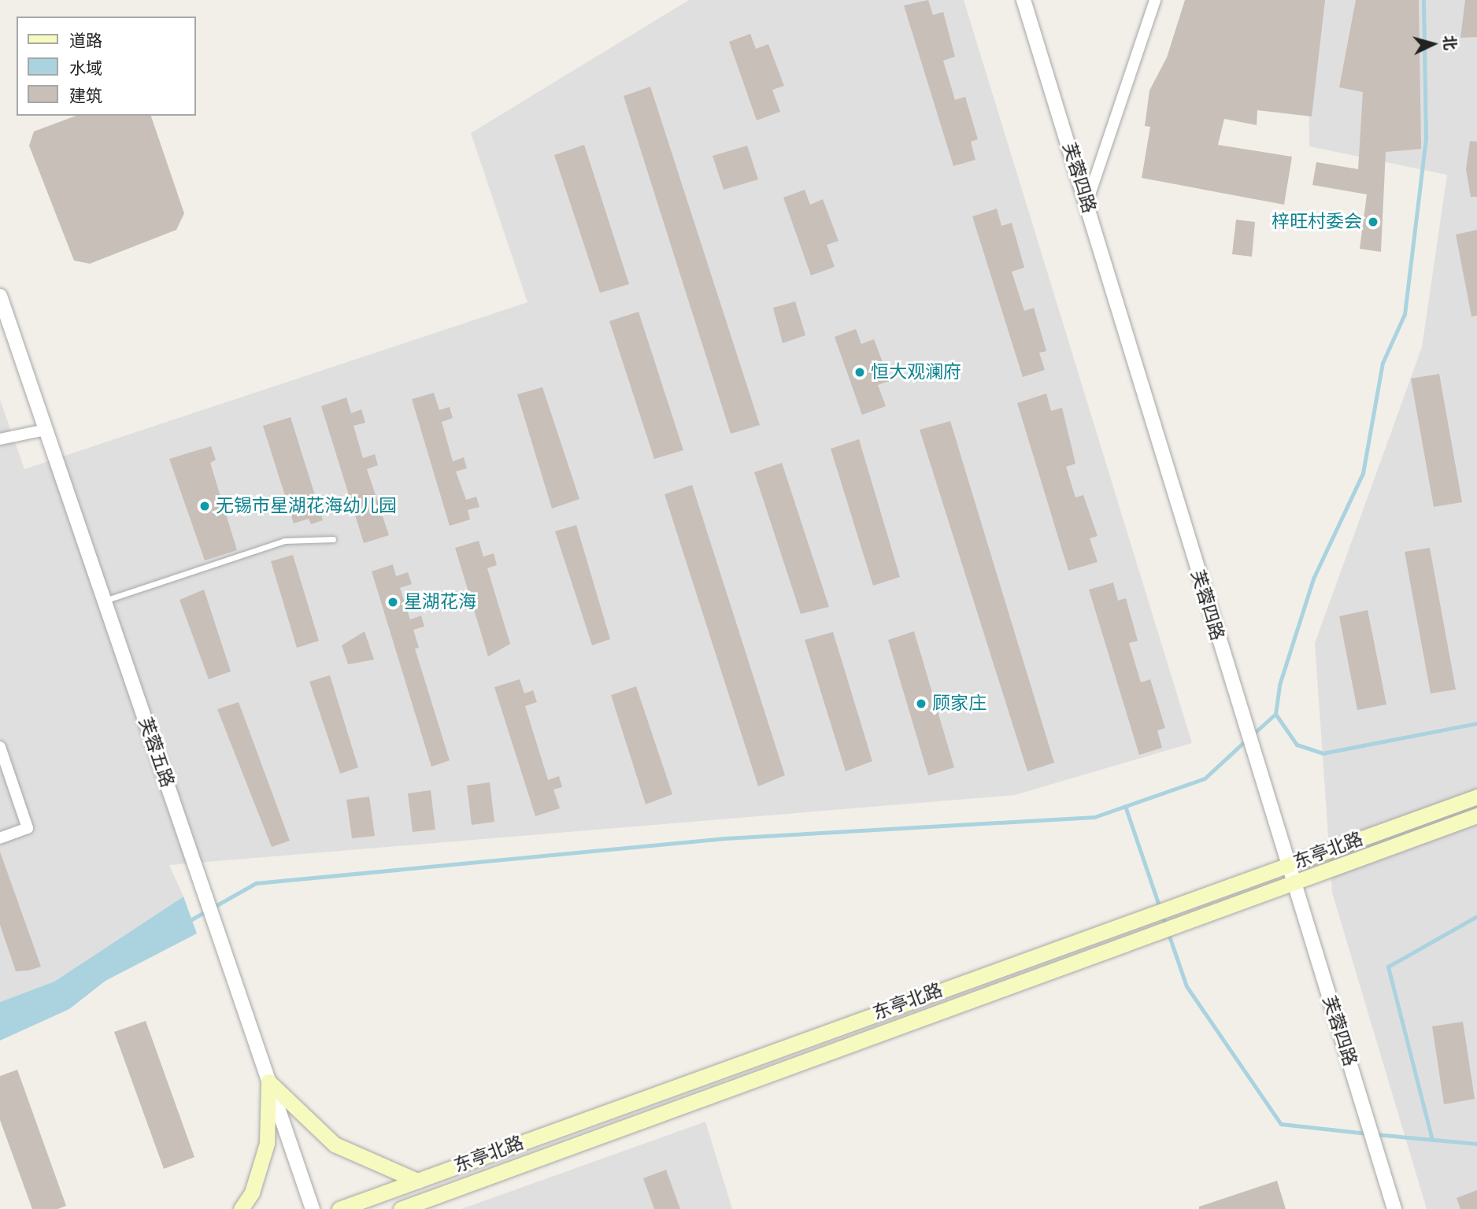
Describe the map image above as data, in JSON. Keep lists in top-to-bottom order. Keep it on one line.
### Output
{"streets":{"main road":["东亭北路"],"street":["芙蓉四路","芙蓉五路"]},"crossings":[["芙蓉四路","东亭北路"]],"places":["梓旺村委会","恒大观澜府","无锡市星湖花海幼儿园","星湖花海","顾家庄"],"legend":["道路","水域","建筑"],"north":"right"}
